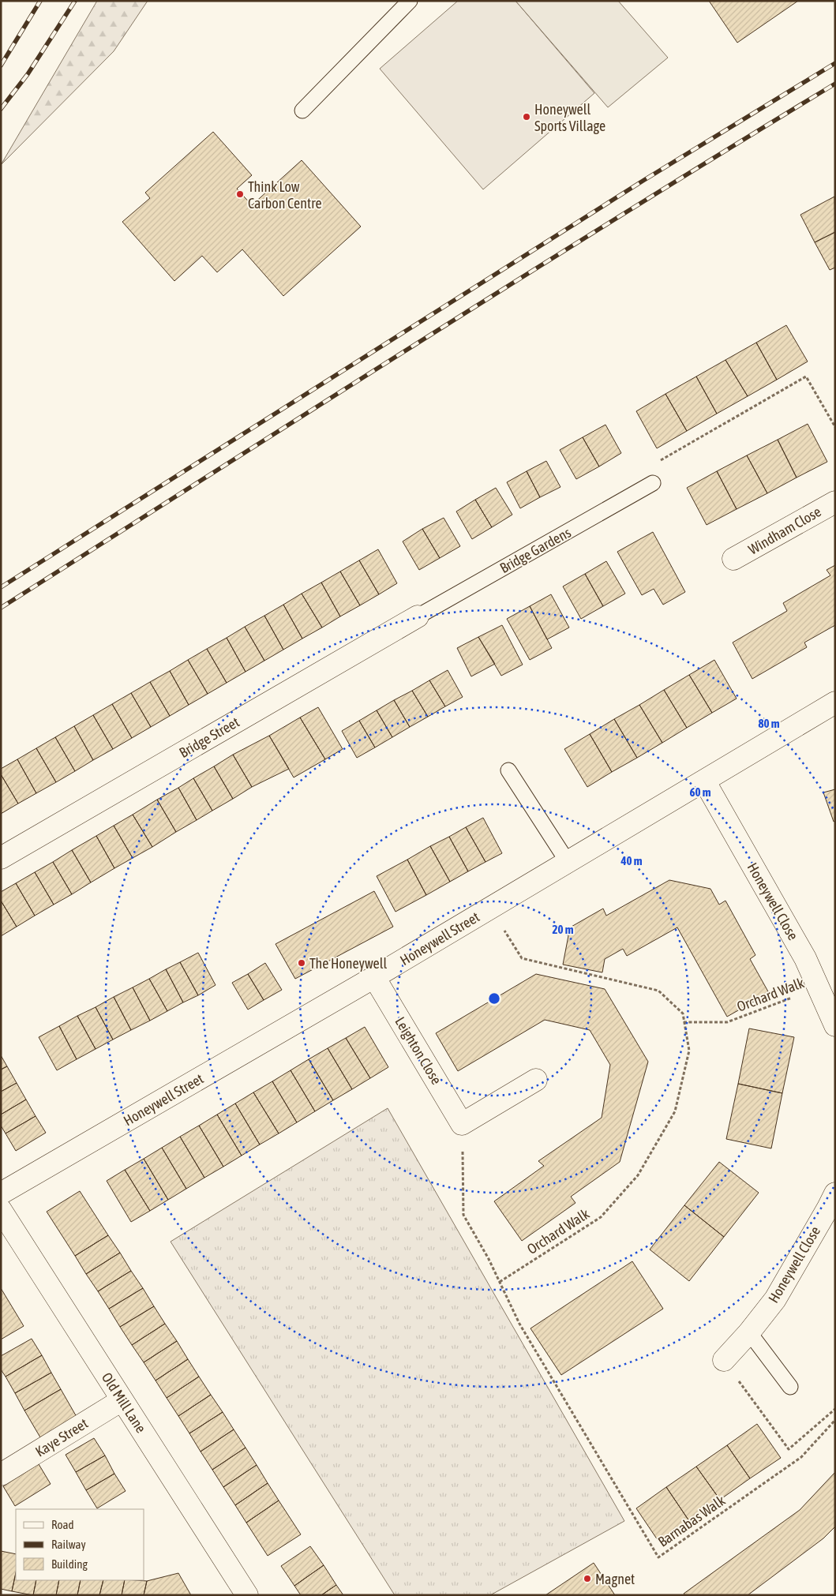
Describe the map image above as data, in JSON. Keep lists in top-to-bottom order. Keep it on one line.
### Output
{"streets":{"main road":["Windham Close","Bridge Street","Honeywell Close","Honeywell Street","Leighton Close","Old Mill Lane","Kaye Street"],"lane":["Bridge Gardens"],"path":["Orchard Walk","Barnabas Walk"]},"crossings":[["Bridge Gardens","Bridge Street"],["Honeywell Close","Honeywell Street"],["Honeywell Close","Orchard Walk"],["Honeywell Street","Orchard Walk"],["Honeywell Street","Leighton Close"],["Orchard Walk","Barnabas Walk"],["Old Mill Lane","Kaye Street"]],"places":["Honeywell Sports Village","Think Low Carbon Centre","The Honeywell","Magnet"],"legend":["Road","Railway","Building"],"rings":["80 m","60 m","40 m","20 m"]}
